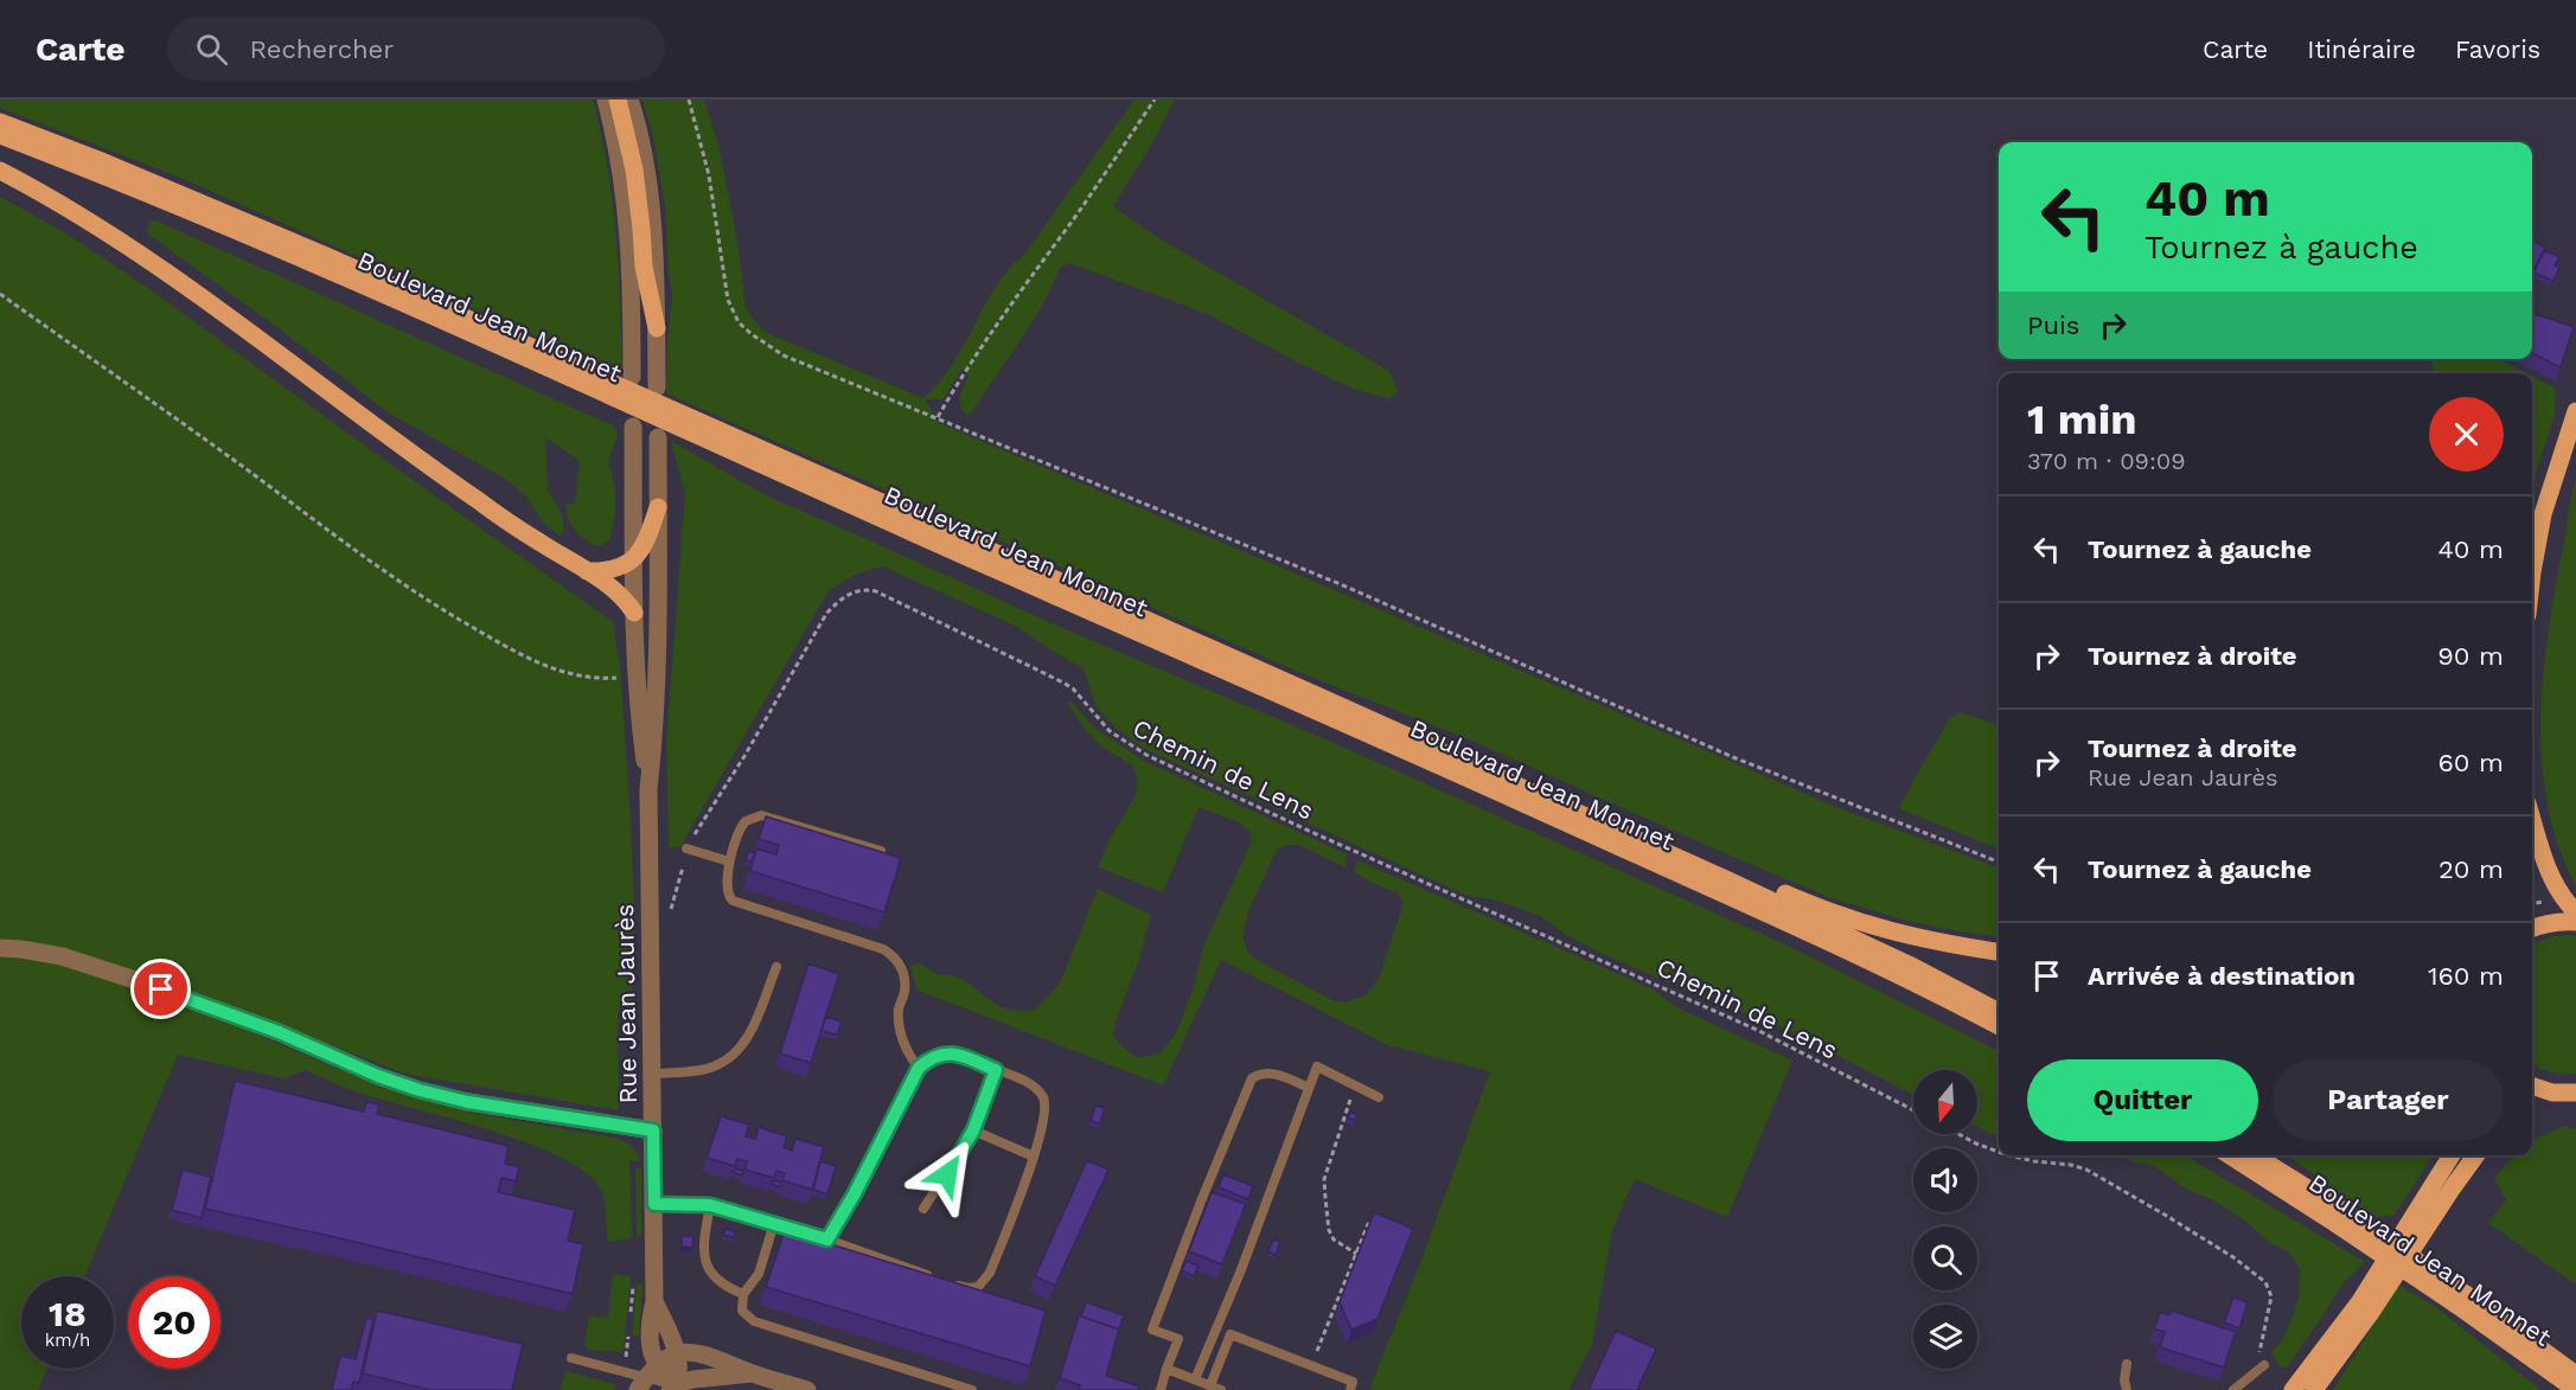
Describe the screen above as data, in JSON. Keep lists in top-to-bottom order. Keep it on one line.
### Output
{"streets":{"main road":["Boulevard Jean Monnet"],"street":["Rue Jean Jaurès"],"path":["Chemin de Lens"]},"north":"bottom","page":{"header":"Carte","search":"Rechercher","nav":["Carte","Itinéraire","Favoris"],"turn":["40 m","Tournez à gauche"],"then":"Puis","heading":["1 min","370 m · 09:09"],"list":[{"name":"Tournez à gauche","value":"40 m"},{"name":"Tournez à droite","value":"90 m"},{"name":"Tournez à droite","note":"Rue Jean Jaurès","value":"60 m"},{"name":"Tournez à gauche","value":"20 m"},{"name":"Arrivée à destination","value":"160 m"}],"buttons":["Quitter","Partager"],"speed":"18 km/h","limit":"20"}}
